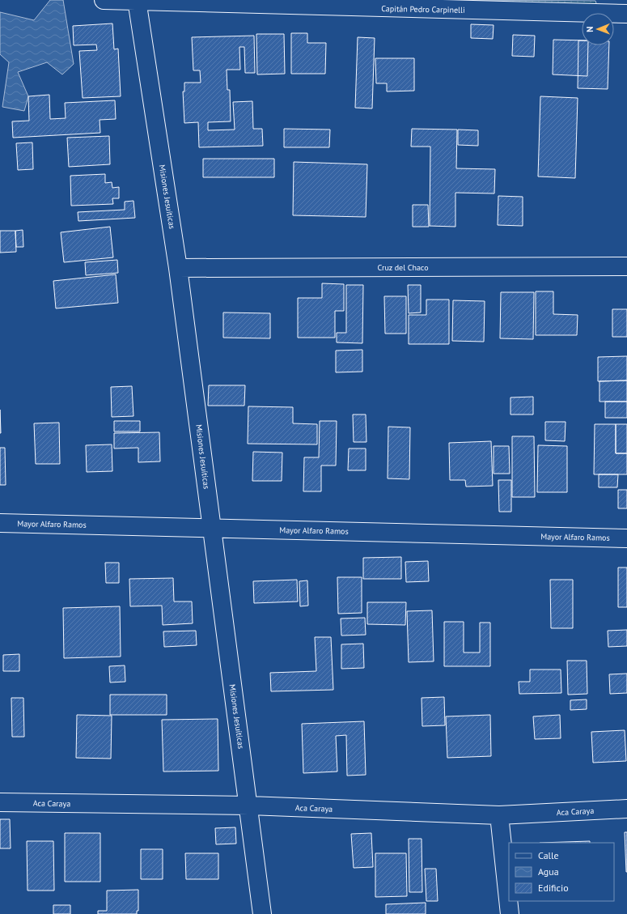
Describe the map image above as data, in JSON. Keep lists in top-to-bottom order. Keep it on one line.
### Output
{"streets":{"street":["Capitán Pedro Carpinelli","Misiones Jesuíticas","Cruz del Chaco","Mayor Alfaro Ramos","Aca Caraya"]},"crossings":[["Capitán Pedro Carpinelli","Misiones Jesuíticas"],["Misiones Jesuíticas","Cruz del Chaco"],["Misiones Jesuíticas","Mayor Alfaro Ramos"],["Misiones Jesuíticas","Aca Caraya"]],"legend":["Calle","Agua","Edificio"],"north":"left"}
